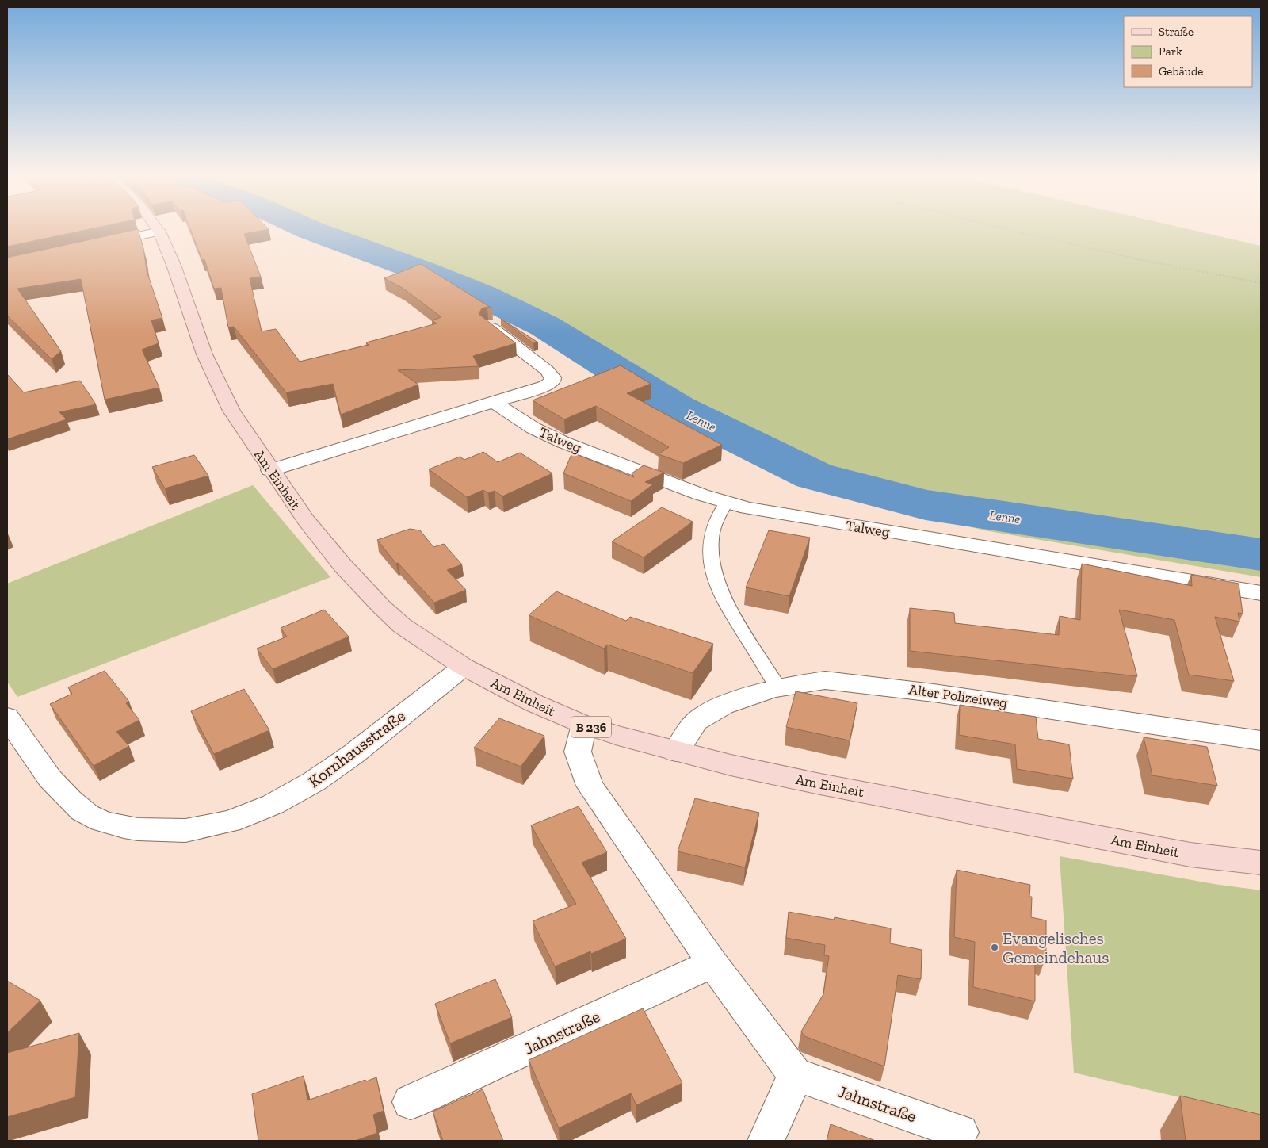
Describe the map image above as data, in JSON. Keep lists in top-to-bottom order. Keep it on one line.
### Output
{"streets":{"main road":["Am Einheit","B 236"],"street":["Talweg","Alter Polizeiweg","Kornhausstraße","Jahnstraße"]},"crossings":[["Am Einheit","Alter Polizeiweg"],["Am Einheit","Kornhausstraße"]],"water":["Lenne"],"places":["Evangelisches Gemeindehaus"],"legend":["Straße","Park","Gebäude"]}
